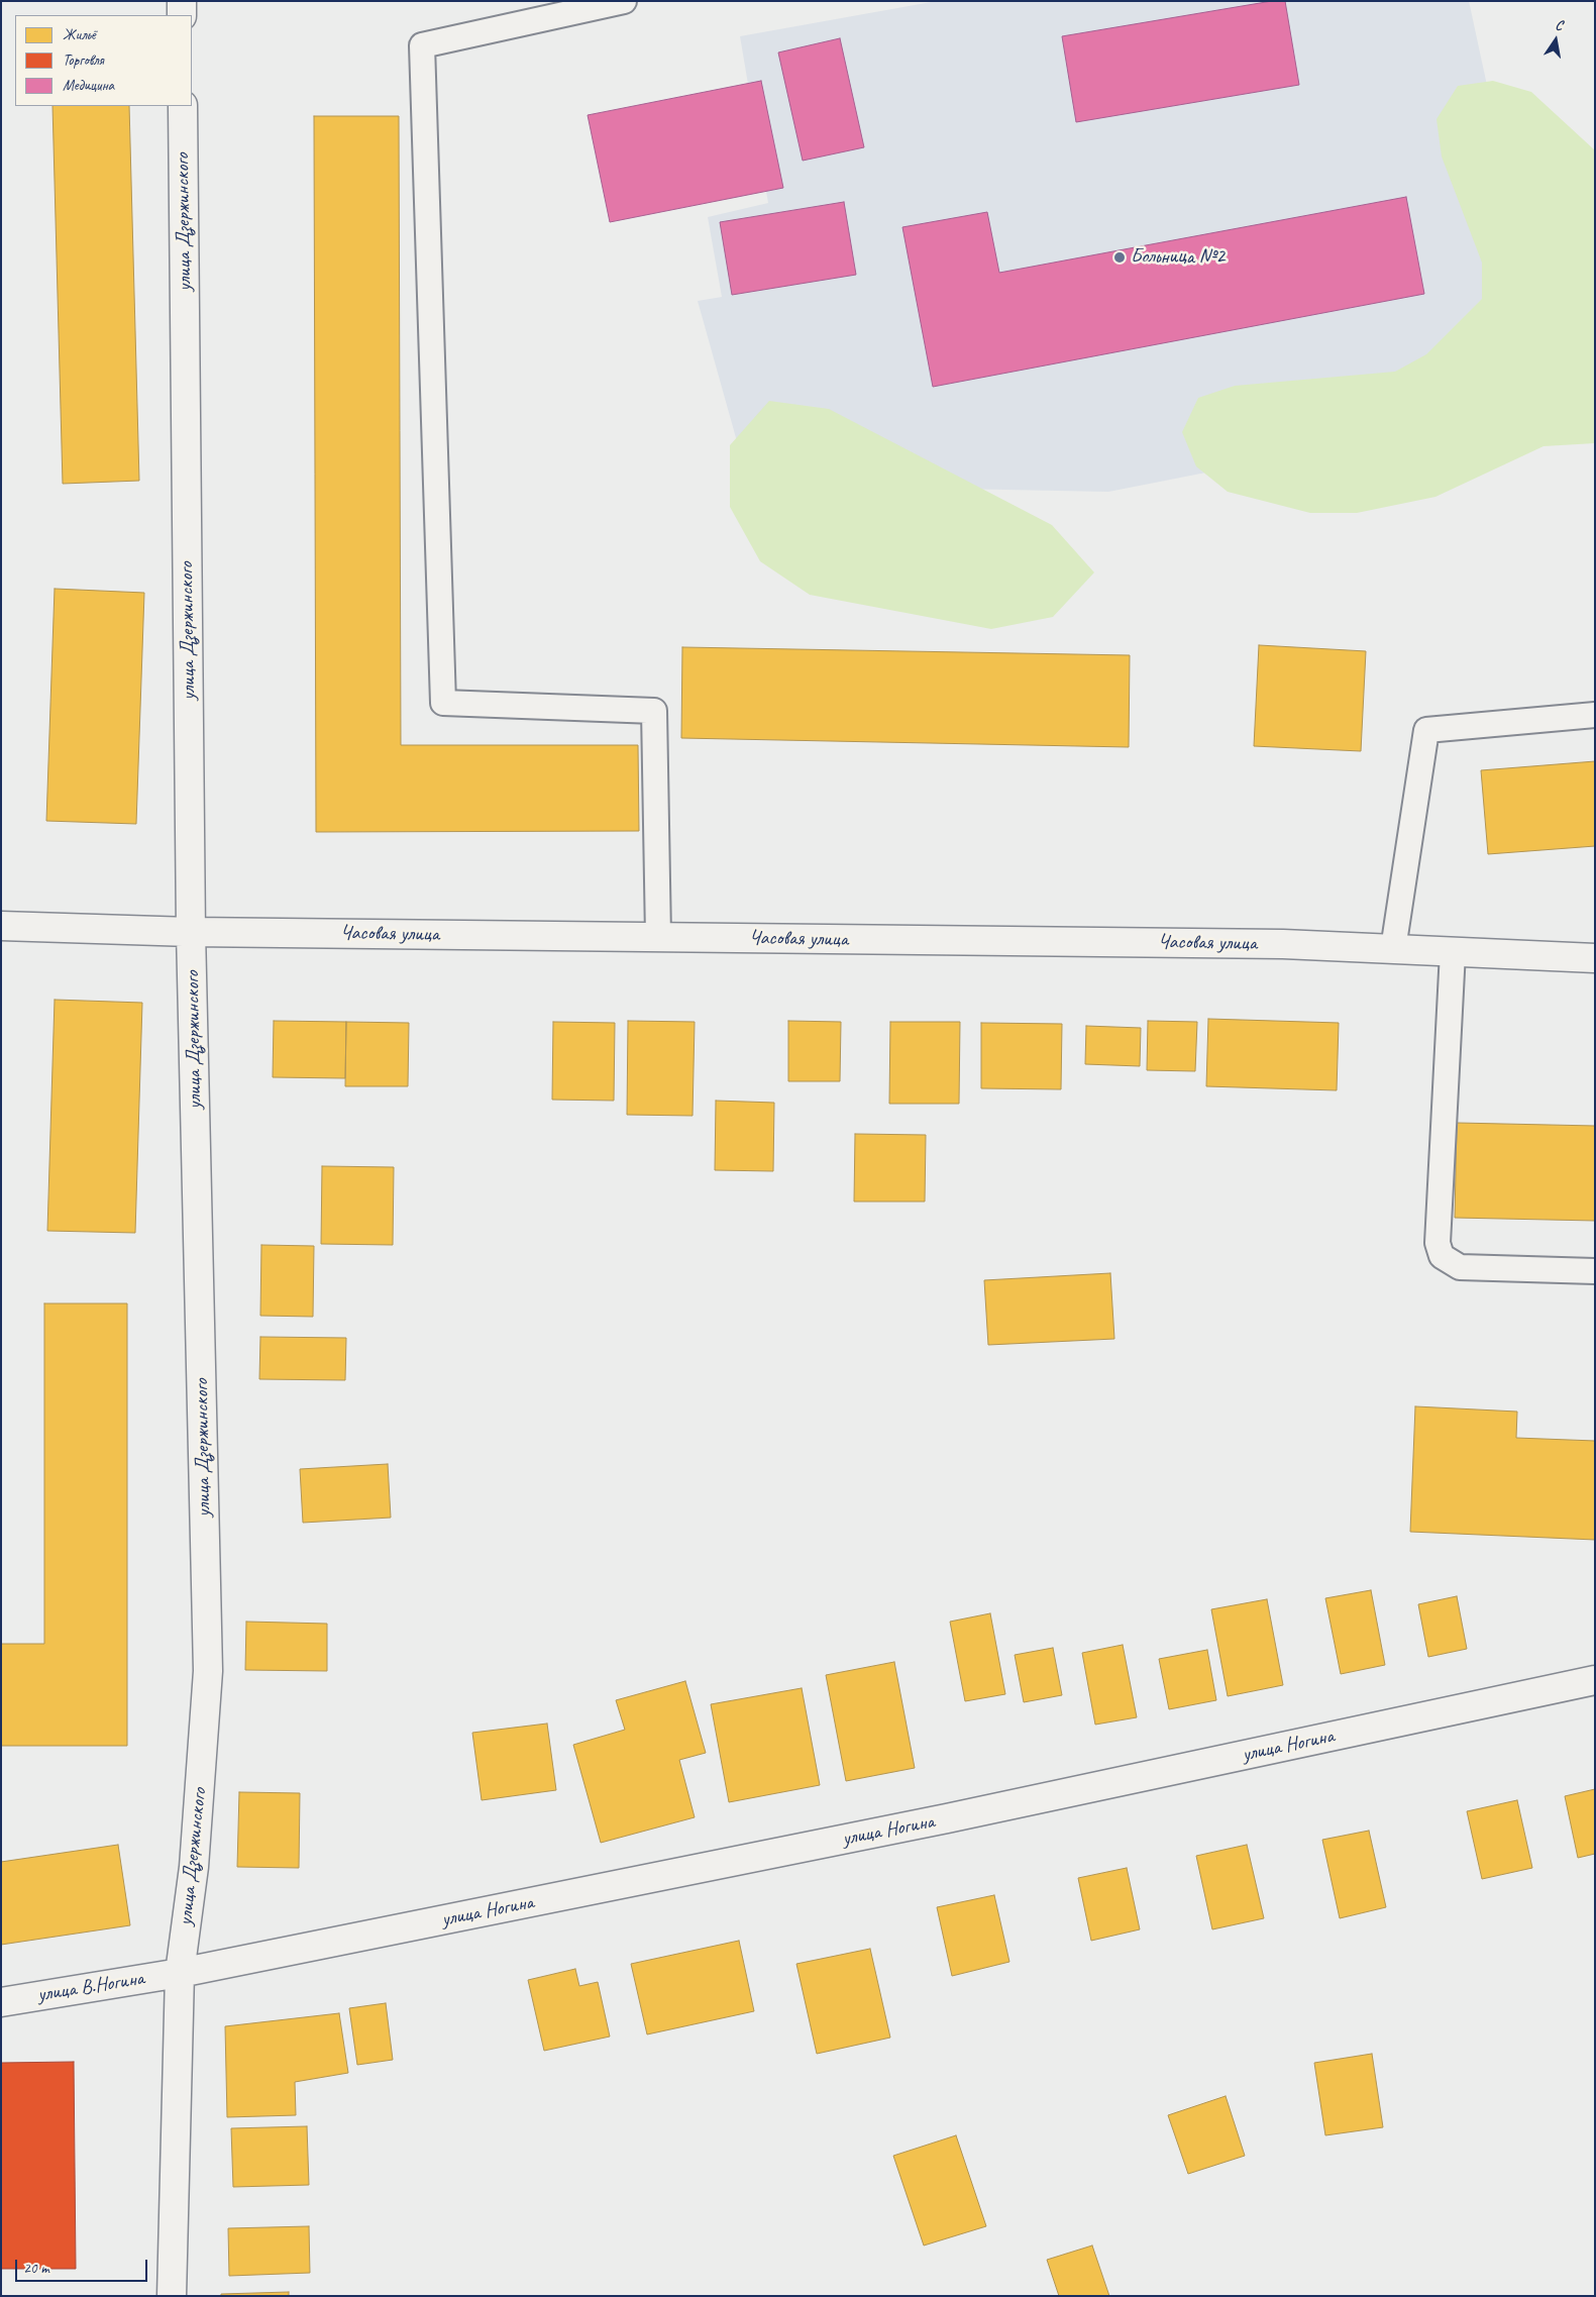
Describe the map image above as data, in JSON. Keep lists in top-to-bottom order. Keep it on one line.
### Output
{"streets":{"street":["улица Дзержинского","Часовая улица","улица Ногина","улица В.Ногина"]},"crossings":[["улица Дзержинского","Часовая улица"],["улица Дзержинского","улица Ногина"],["улица Дзержинского","улица В.Ногина"],["улица Ногина","улица В.Ногина"]],"places":["Больница №2"],"legend":["Жильё","Торговля","Медицина"],"scale_bar":"20 m","north":"top"}
